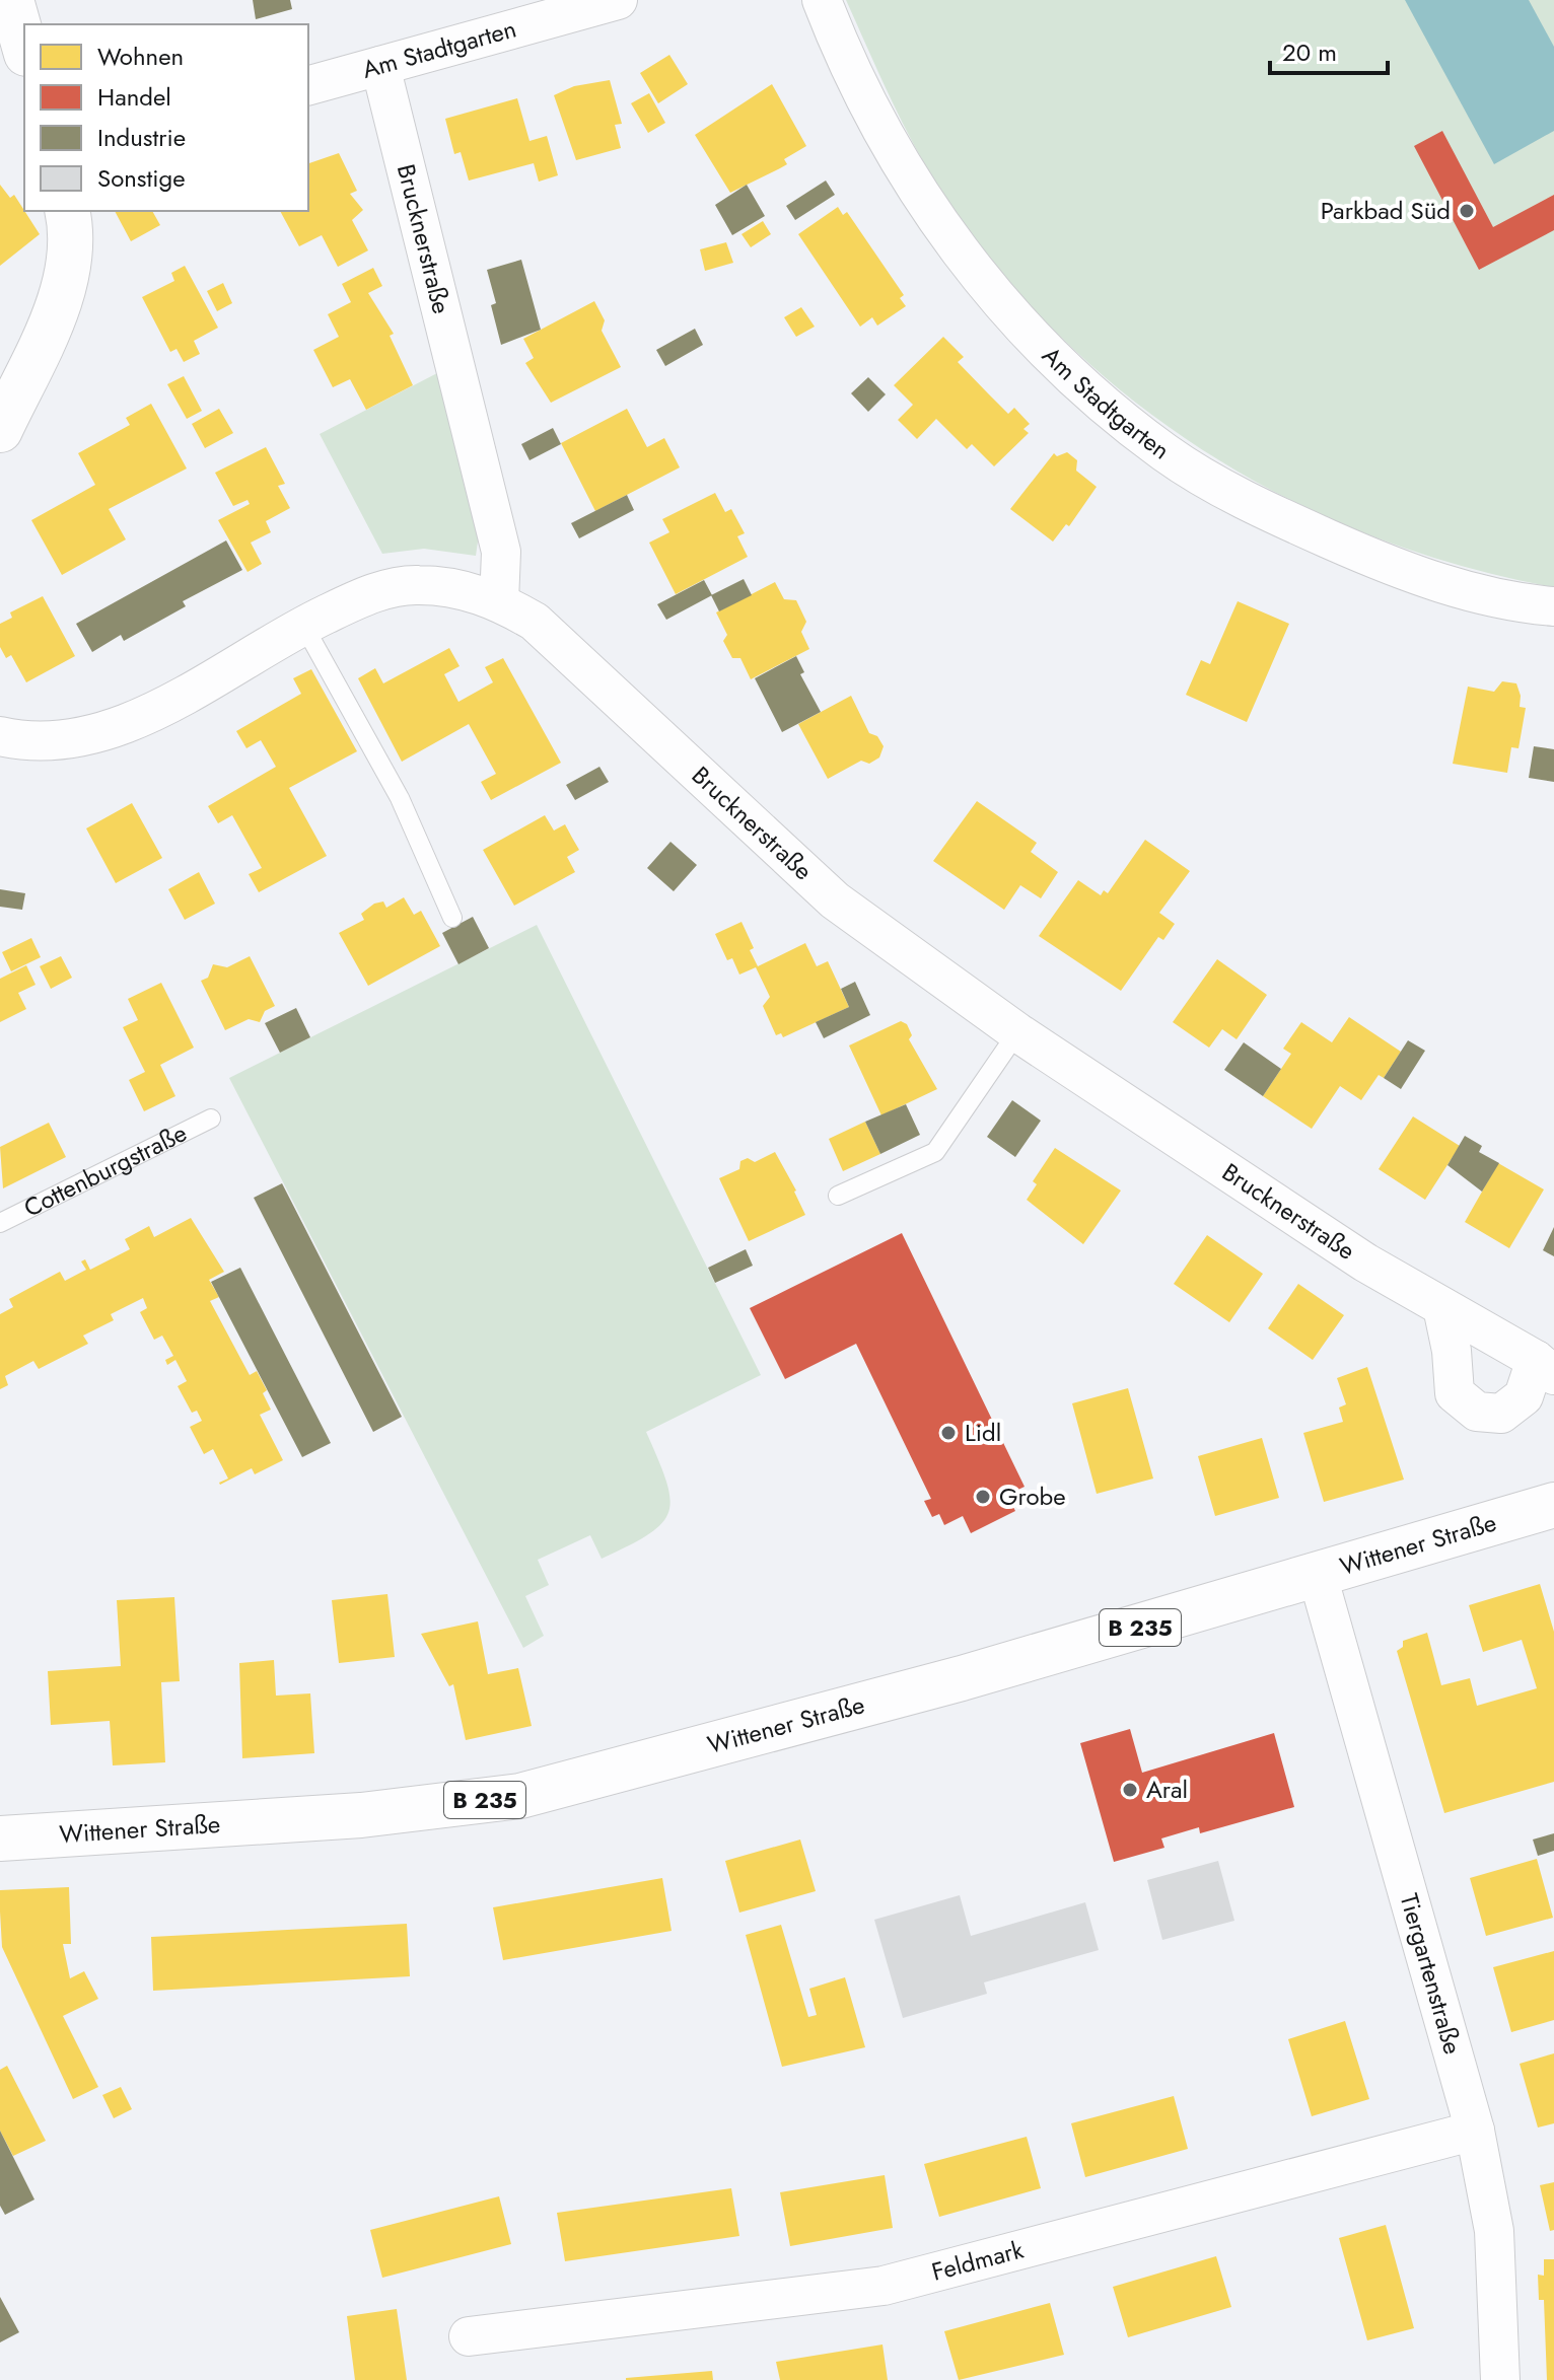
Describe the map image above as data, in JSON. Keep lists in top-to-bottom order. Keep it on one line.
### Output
{"streets":{"main road":["Wittener Straße","B 235"],"street":["Am Stadtgarten","Brucknerstraße","Tiergartenstraße","Feldmark"],"lane":["Cottenburgstraße"]},"crossings":[["Am Stadtgarten","Brucknerstraße"],["Wittener Straße","Tiergartenstraße"],["Tiergartenstraße","Feldmark"]],"places":["Parkbad Süd","Lidl","Grobe","Aral"],"legend":["Wohnen","Handel","Industrie","Sonstige"],"scale_bar":"20 m"}
